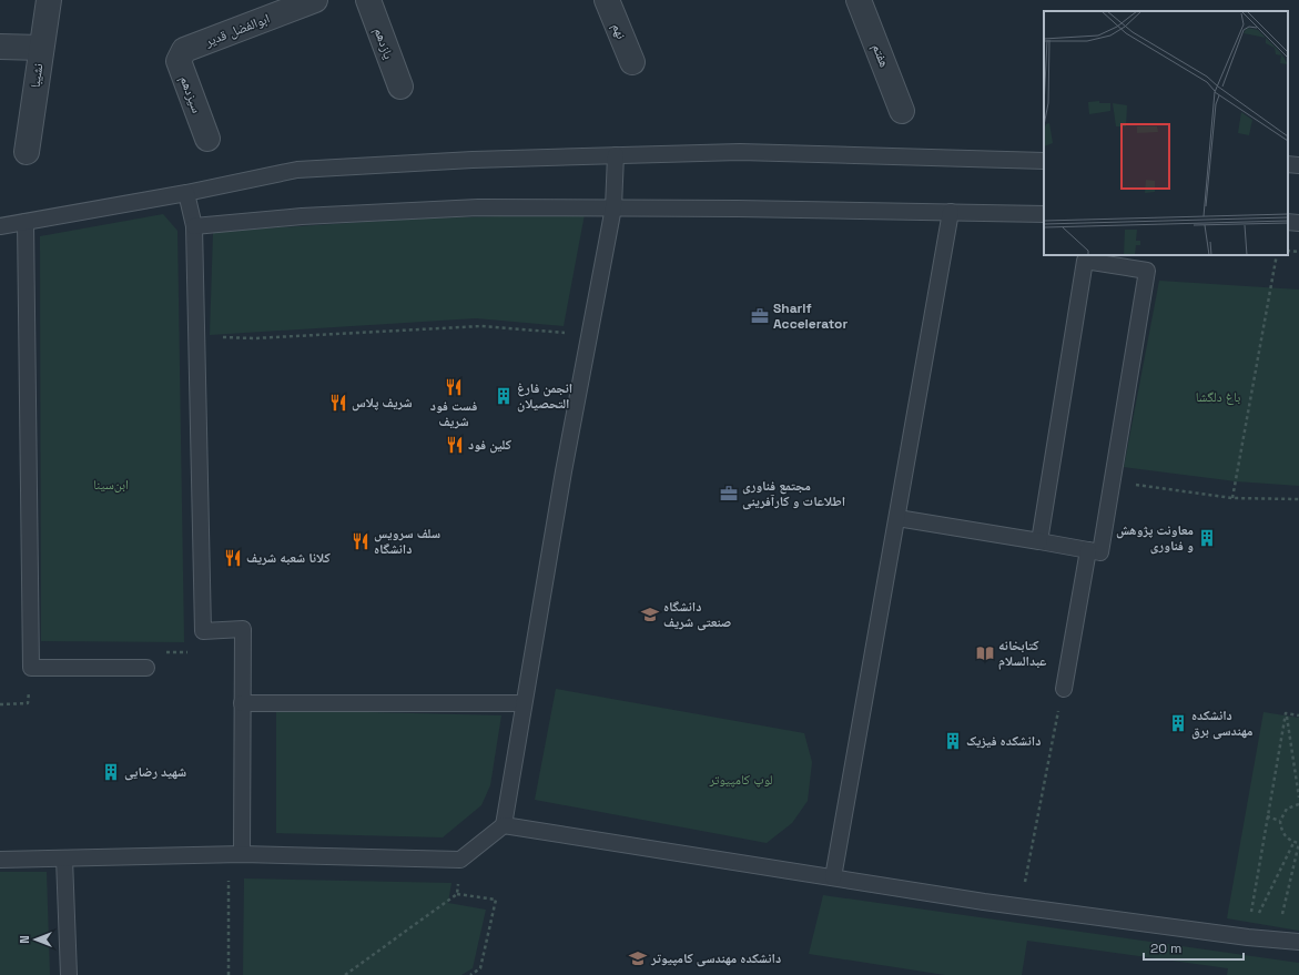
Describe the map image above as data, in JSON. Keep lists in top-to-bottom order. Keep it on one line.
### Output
{"streets":{"street":["ابوالفضل قدیر","نهم","یازدهم","هفتم","نشیبا","سیزدهم"]},"crossings":[["ابوالفضل قدیر","سیزدهم"]],"parks":["باغ دلگشا","ابن‌سینا","لوپ کامپیوتر"],"places":{"office":["Sharif Accelerator","مجتمع فناوری اطلاعات و کارآفرینی"],"restaurant":["فست فود شریف","شریف پلاس","کلین فود","سلف سرویس دانشگاه","کلانا شعبه شریف"],"building":["انجمن فارغ التحصیلان","معاونت پژوهش و فناوری","دانشکده مهندسی برق","دانشکده فیزیک","شهید رضایی"],"school or university":["دانشگاه صنعتی شریف","دانشکده مهندسی کامپیوتر"],"library":["کتابخانه عبدالسلام"]},"scale_bar":"20 m","north":"left"}
